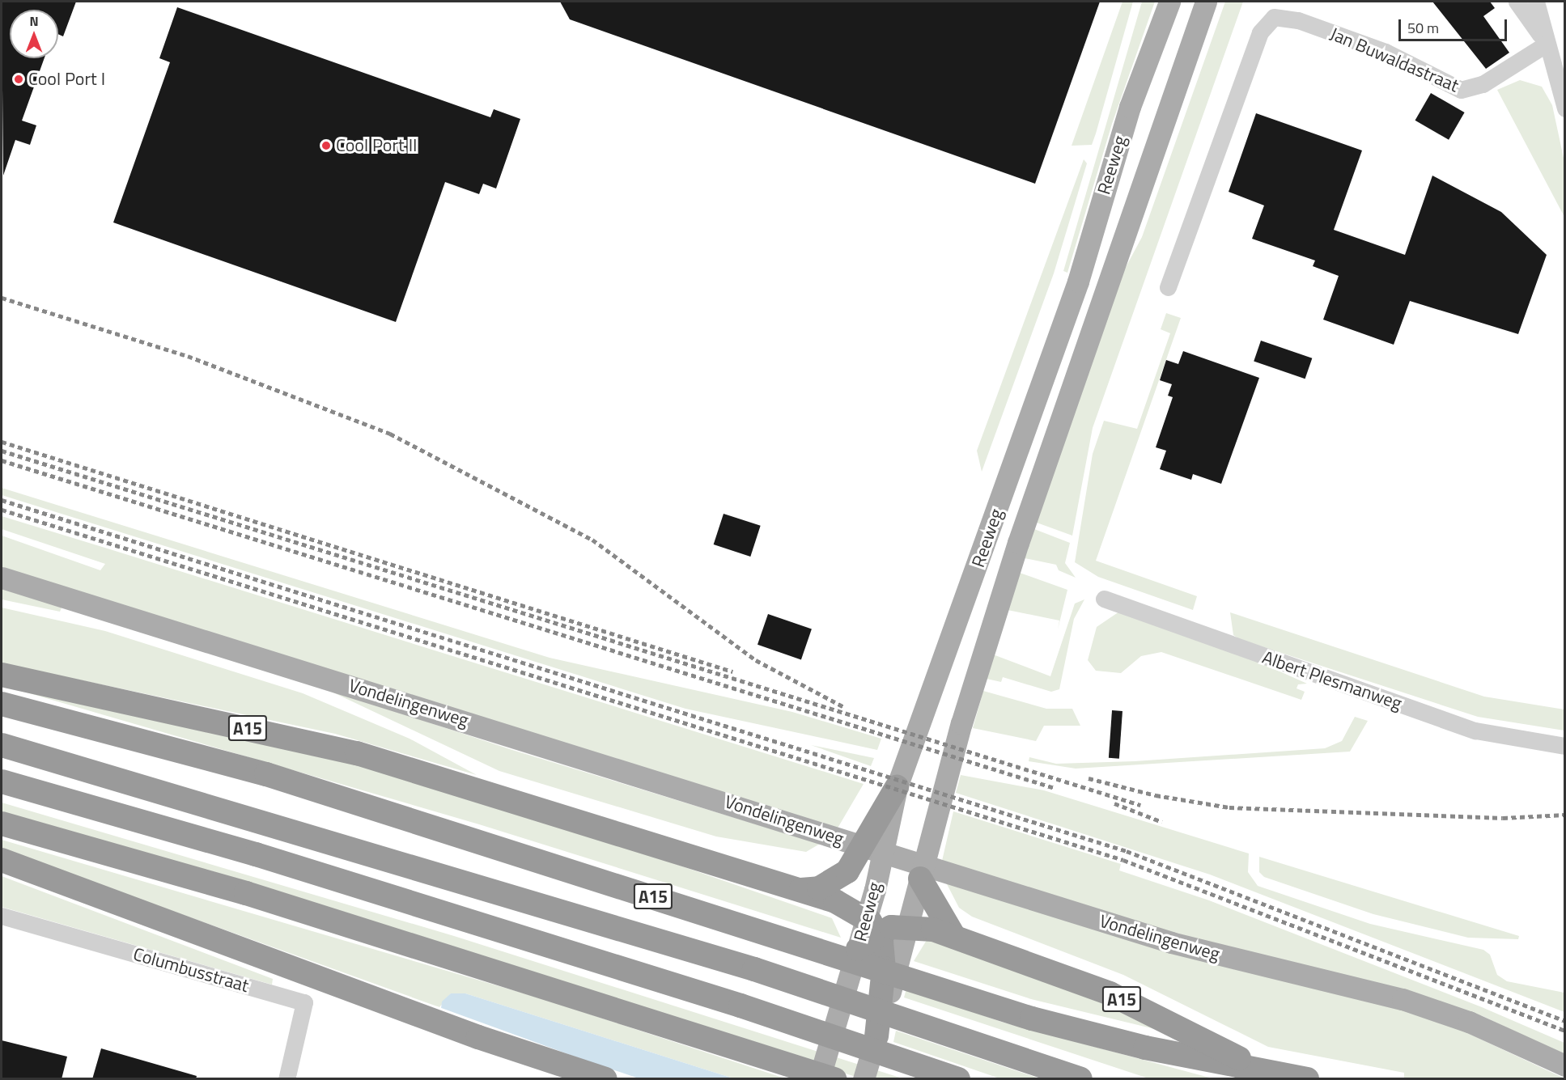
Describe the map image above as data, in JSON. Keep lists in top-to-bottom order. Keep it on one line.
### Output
{"streets":{"highway":["A15"],"main road":["Reeweg","Vondelingenweg"],"street":["Jan Buwaldastraat","Albert Plesmanweg","Columbusstraat"]},"crossings":[["Reeweg","A15"]],"places":["Cool Port I","Cool Port II"],"scale_bar":"50 m","north":"top"}
